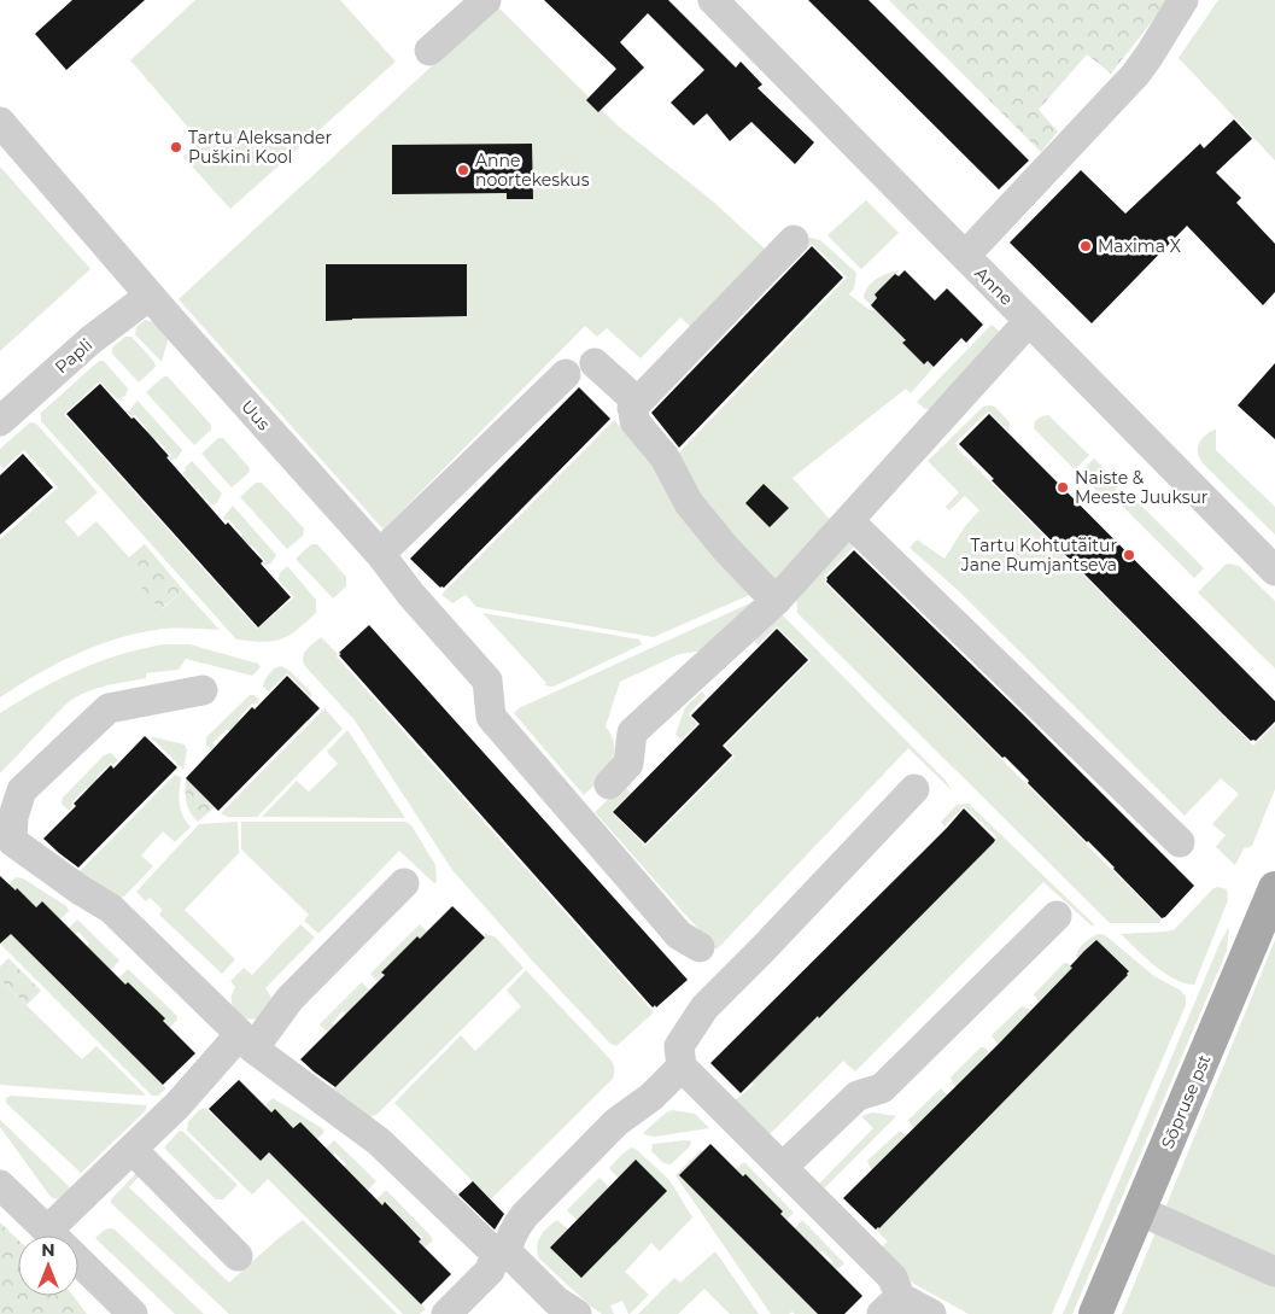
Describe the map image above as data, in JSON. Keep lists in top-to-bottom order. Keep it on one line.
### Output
{"streets":{"main road":["Sõpruse pst"],"street":["Anne","Papli","Uus"]},"crossings":[["Papli","Uus"]],"places":["Tartu Aleksander Puškini Kool","Anne noortekeskus","Maxima X","Naiste & Meeste Juuksur","Tartu Kohtutäitur Jane Rumjantseva"],"north":"top"}
